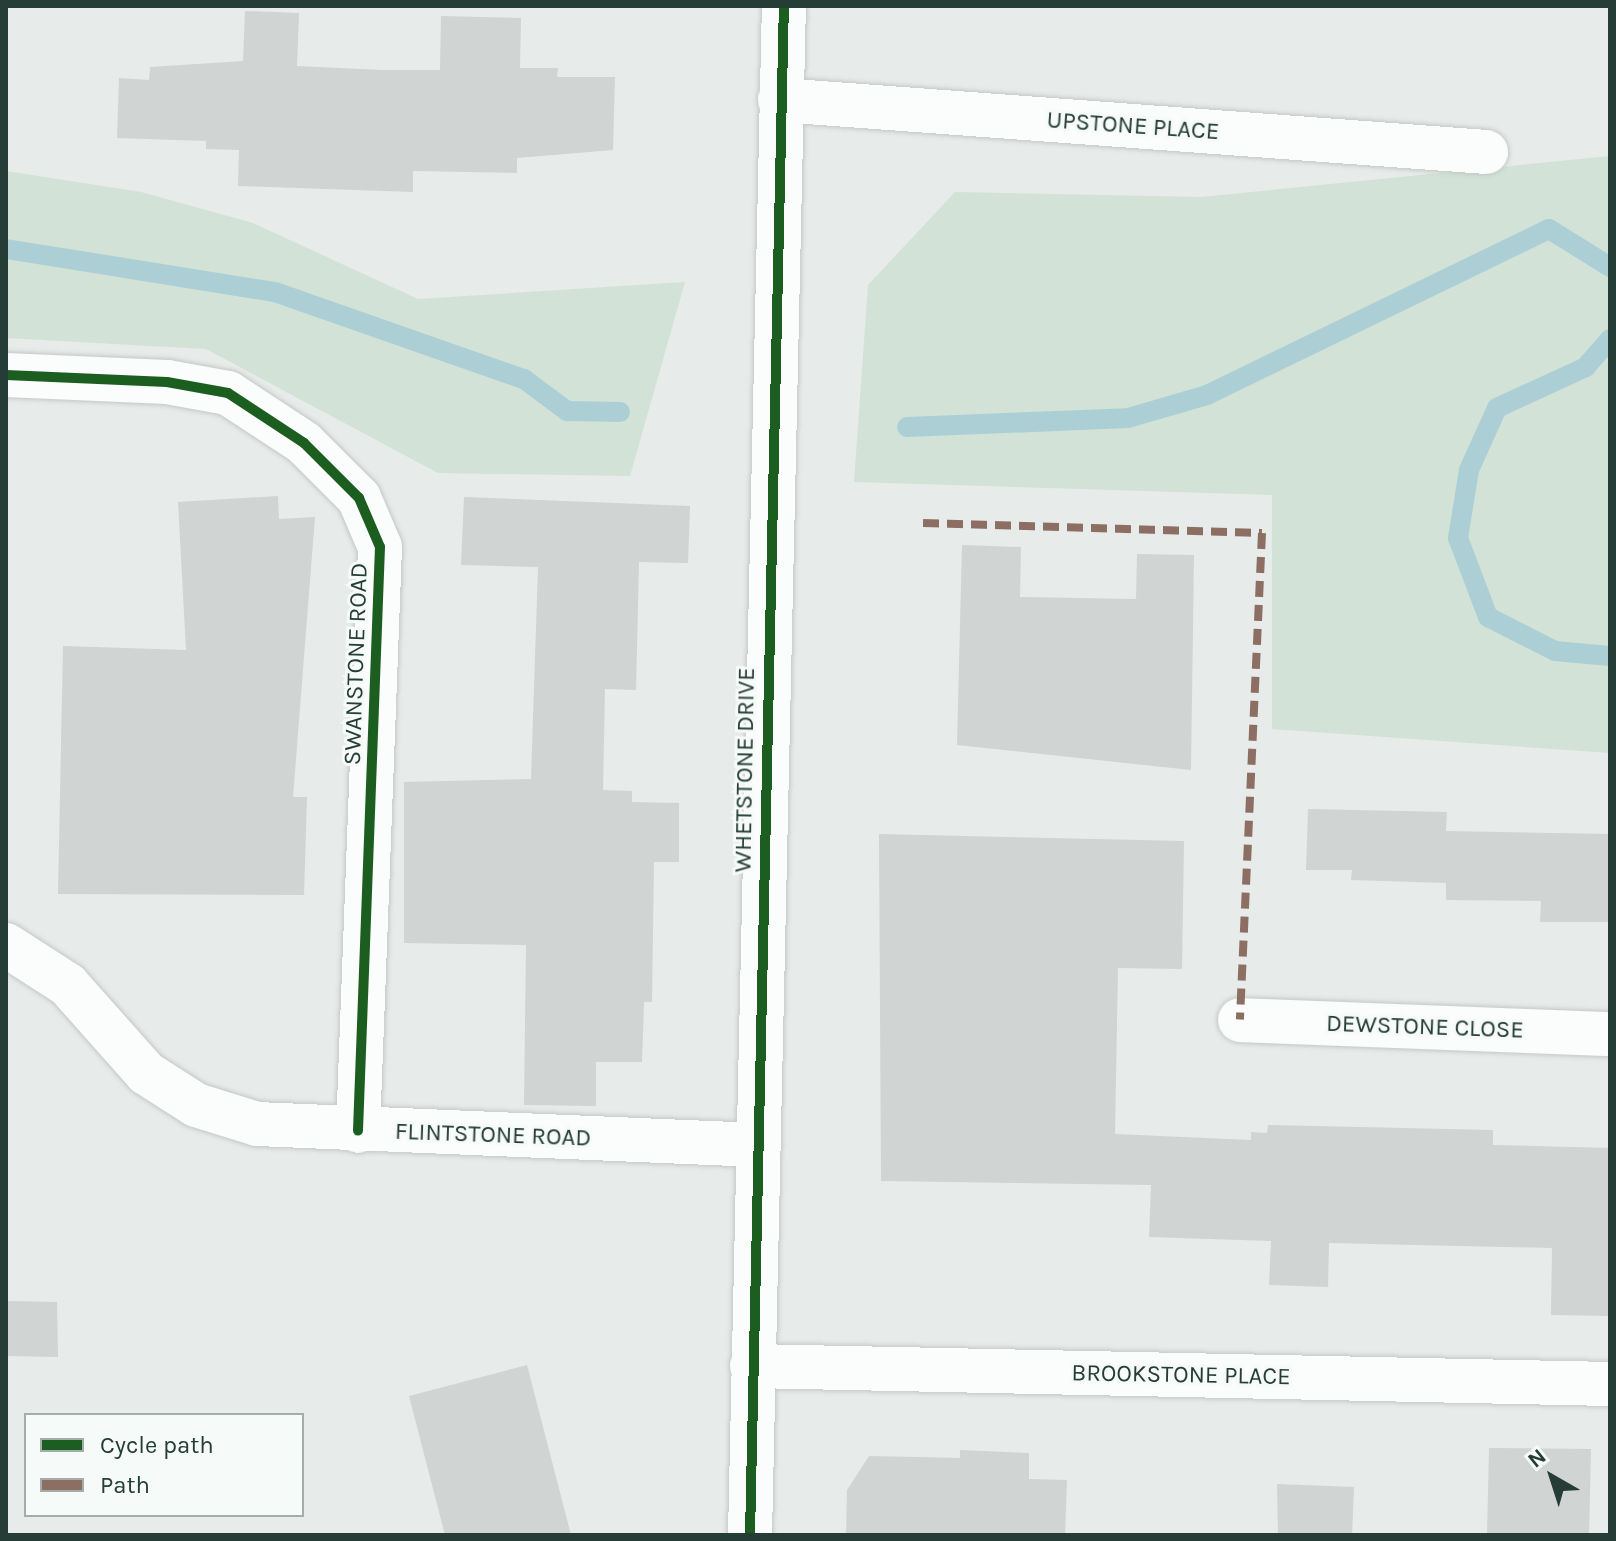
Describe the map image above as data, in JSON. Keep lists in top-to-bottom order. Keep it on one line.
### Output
{"streets":{"street":["UPSTONE PLACE","SWANSTONE ROAD","WHETSTONE DRIVE","DEWSTONE CLOSE","FLINTSTONE ROAD","BROOKSTONE PLACE"]},"crossings":[["UPSTONE PLACE","WHETSTONE DRIVE"],["SWANSTONE ROAD","FLINTSTONE ROAD"],["WHETSTONE DRIVE","FLINTSTONE ROAD"],["WHETSTONE DRIVE","BROOKSTONE PLACE"]],"legend":["Cycle path","Path"],"north":"top left"}
